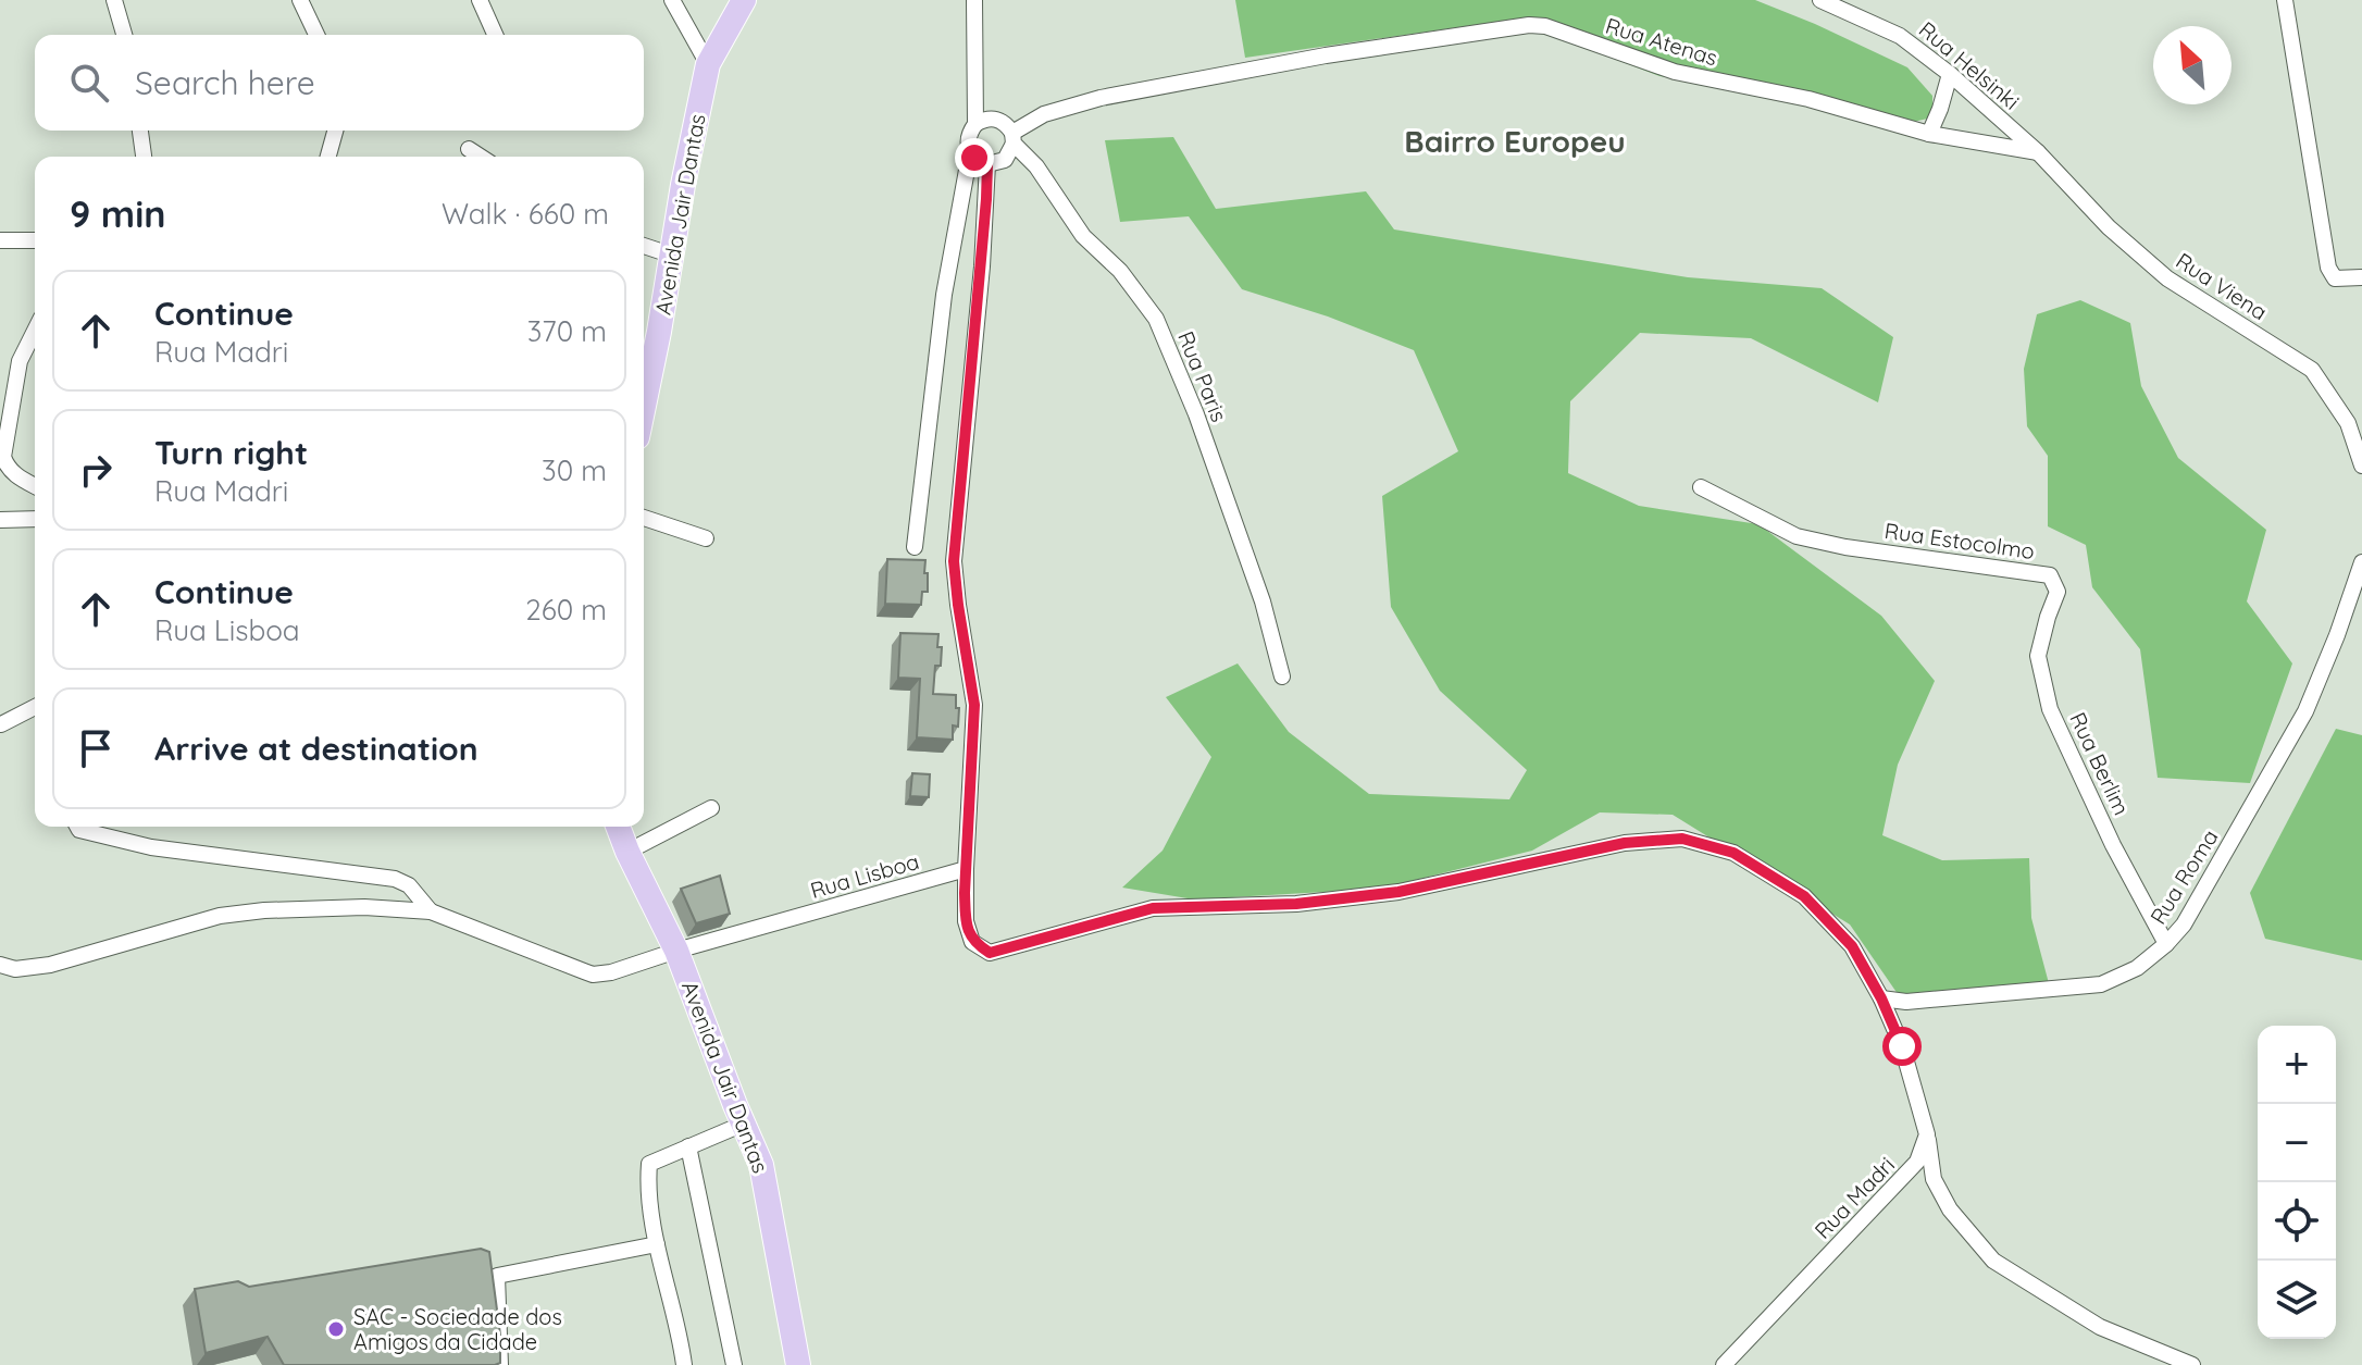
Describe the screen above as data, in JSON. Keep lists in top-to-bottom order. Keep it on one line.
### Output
{"streets":{"main road":["Avenida Jair Dantas"],"street":["Rua Atenas","Rua Helsinki","Rua Viena","Rua Paris","Rua Estocolmo","Rua Berlim","Rua Lisboa","Rua Roma","Rua Madri"]},"crossings":[["Rua Atenas","Rua Helsinki"],["Rua Atenas","Rua Viena"],["Rua Atenas","Rua Paris"],["Rua Helsinki","Rua Viena"],["Avenida Jair Dantas","Rua Lisboa"],["Rua Estocolmo","Rua Berlim"],["Rua Berlim","Rua Roma"]],"districts":["Bairro Europeu"],"places":["SAC - Sociedade dos Amigos da Cidade"],"north":"top left","page":{"search":"Search here","heading":["9 min","Walk · 660 m"],"list":[["Continue","Rua Madri","370 m"],["Turn right","Rua Madri","30 m"],["Continue","Rua Lisboa","260 m"],"Arrive at destination"],"map_buttons":["+","−"]}}
